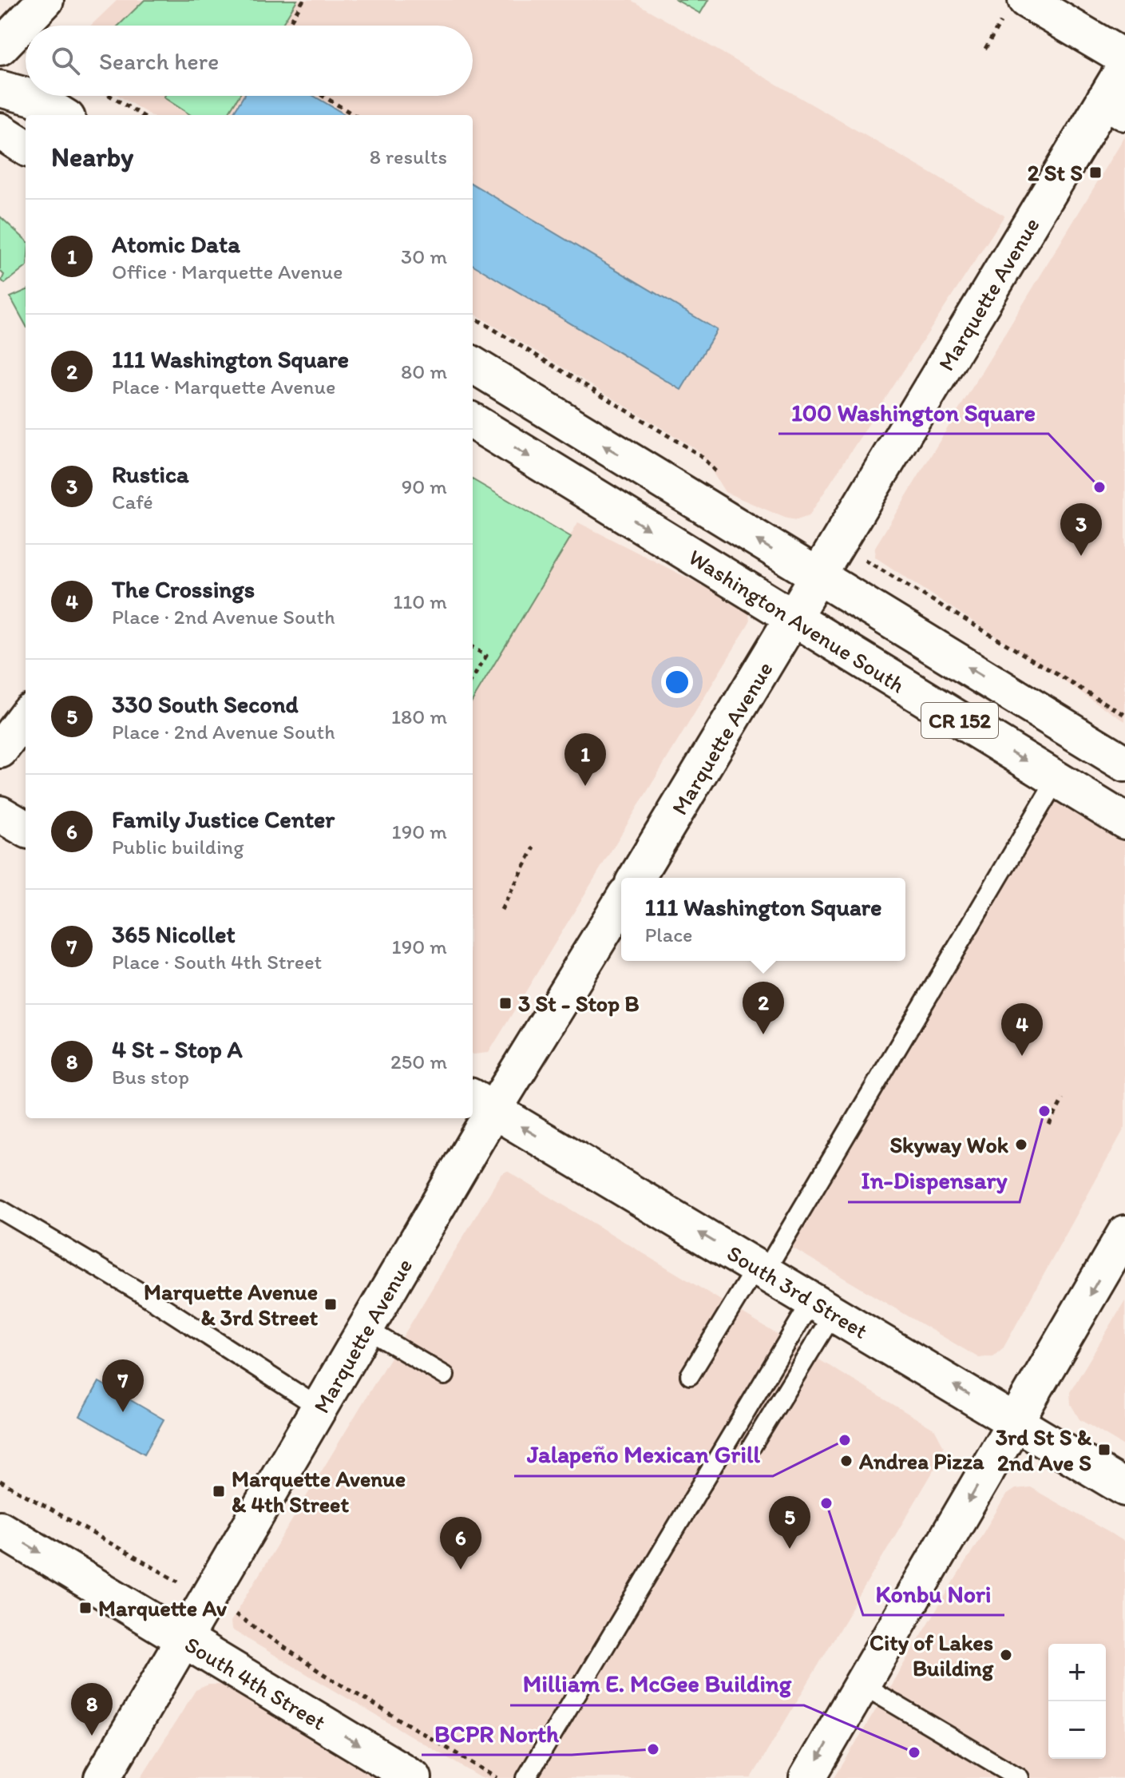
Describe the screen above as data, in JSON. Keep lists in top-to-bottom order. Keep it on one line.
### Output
{"streets":{"main road":["Marquette Avenue","Washington Avenue South","CR 152","South 3rd Street","South 4th Street"]},"crossings":[["Marquette Avenue","Washington Avenue South"],["Marquette Avenue","South 3rd Street"],["Marquette Avenue","South 4th Street"]],"one_way":["South 3rd Street","South 4th Street"],"places":{"transit":["2 St S","3 St - Stop B","Marquette Avenue & 3rd Street","3rd St S & 2nd Ave S","Marquette Avenue & 4th Street","Marquette Av"],"other":["100 Washington Square","In-Dispensary","Skyway Wok","Jalapeño Mexican Grill","Andrea Pizza","Konbu Nori","City of Lakes Building","BCPR North","Milliam E. McGee Building"]},"page":{"search":"Search here","heading":["Nearby","8 results"],"list":[{"mark":"1","name":"Atomic Data","note":"Office · Marquette Avenue","value":"30 m"},{"mark":"2","name":"111 Washington Square","note":"Place · Marquette Avenue","value":"80 m"},{"mark":"3","name":"Rustica","note":"Café","value":"90 m"},{"mark":"4","name":"The Crossings","note":"Place · 2nd Avenue South","value":"110 m"},{"mark":"5","name":"330 South Second","note":"Place · 2nd Avenue South","value":"180 m"},{"mark":"6","name":"Family Justice Center","note":"Public building","value":"190 m"},{"mark":"7","name":"365 Nicollet","note":"Place · South 4th Street","value":"190 m"},{"mark":"8","name":"4 St - Stop A","note":"Bus stop","value":"250 m"}],"pins":["3","1","2","4","7","5","6","8"],"popup":["111 Washington Square","Place"],"map_buttons":["+","−"]}}
